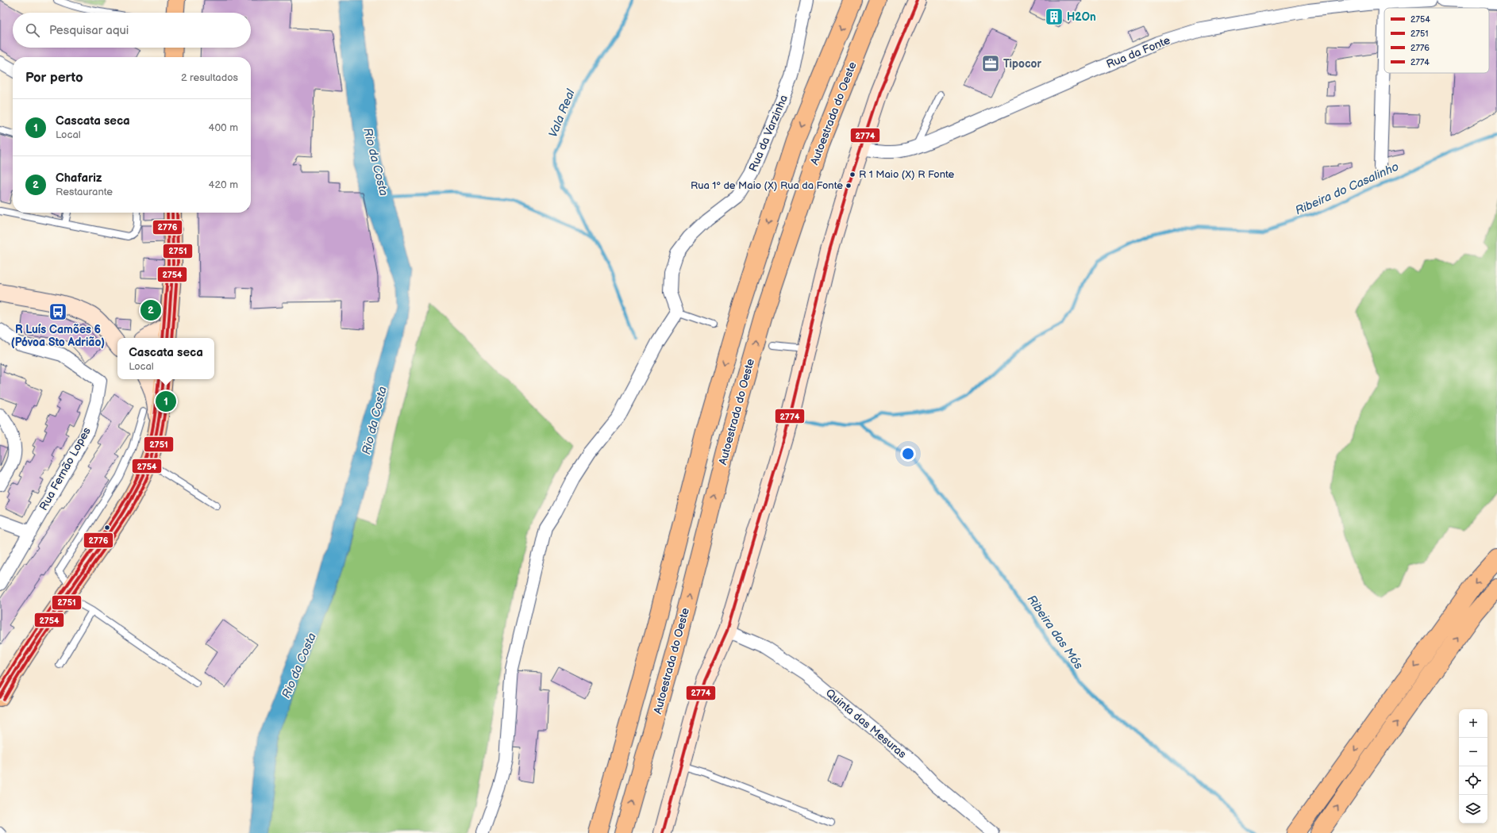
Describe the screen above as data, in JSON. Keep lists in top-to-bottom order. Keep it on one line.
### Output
{"streets":{"main road":["Autoestrada do Oeste"],"street":["Rua da Fonte","Rua da Varzinha","Rua Fernão Lopes","Quinta das Mesuras"]},"water":["Vala Real","Rio da Costa","Ribeira do Casalinho","Ribeira das Mós"],"places":{"building":["H2On"],"office":["Tipocor"],"other":["R 1 Maio (X) R Fonte","Rua 1º de Maio (X) Rua da Fonte"],"bus stop":["R Luís Camões 6 (Póvoa Sto Adrião)"]},"lines":["transit line 2774","transit line 2754","transit line 2751","transit line 2776"],"legend":["2754","2751","2776","2774"],"page":{"search":"Pesquisar aqui","heading":["Por perto","2 resultados"],"list":[{"mark":"1","name":"Cascata seca","note":"Local","value":"400 m"},{"mark":"2","name":"Chafariz","note":"Restaurante","value":"420 m"}],"pins":["2","1"],"popup":["Cascata seca","Local"],"map_buttons":["+","−"]}}
